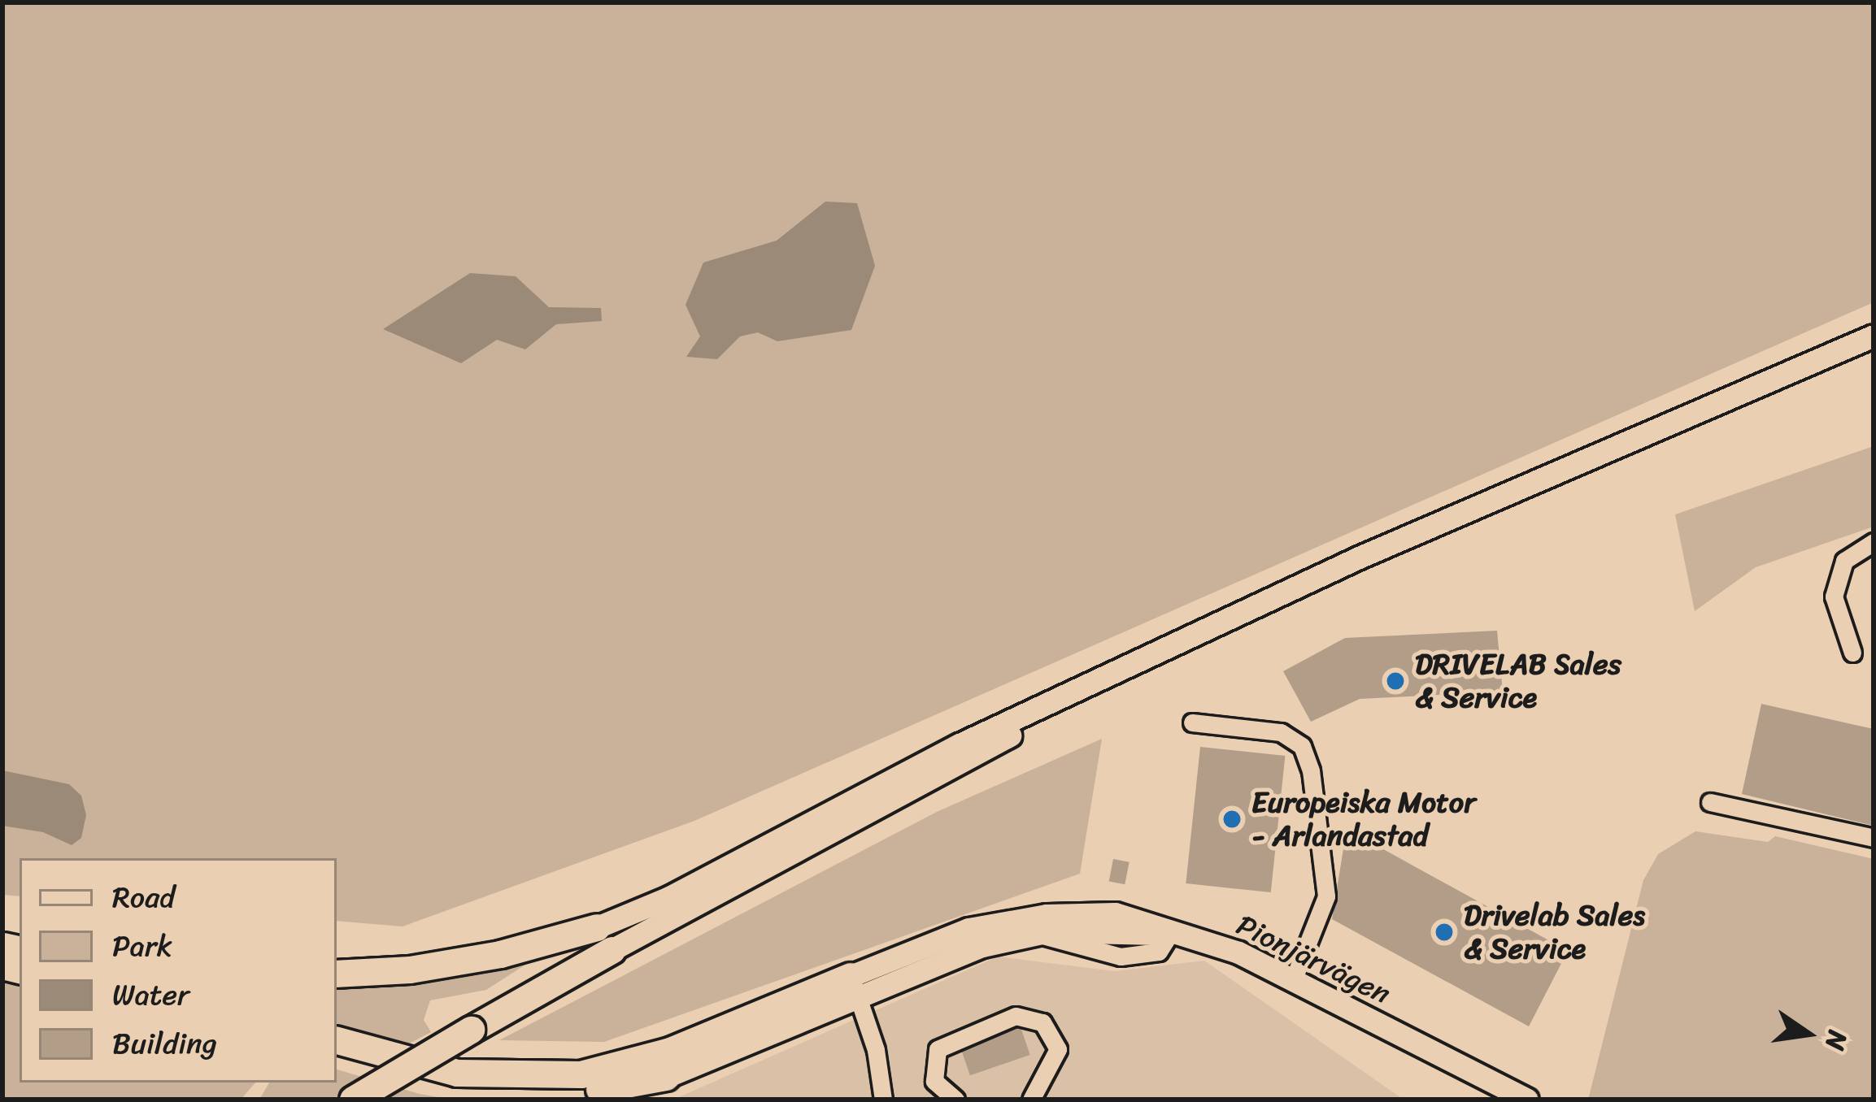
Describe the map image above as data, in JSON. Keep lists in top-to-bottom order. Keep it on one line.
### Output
{"streets":{"main road":["Pionjärvägen"]},"places":["DRIVELAB Sales & Service","Europeiska Motor - Arlandastad","Drivelab Sales & Service"],"legend":["Road","Park","Water","Building"],"north":"right"}
